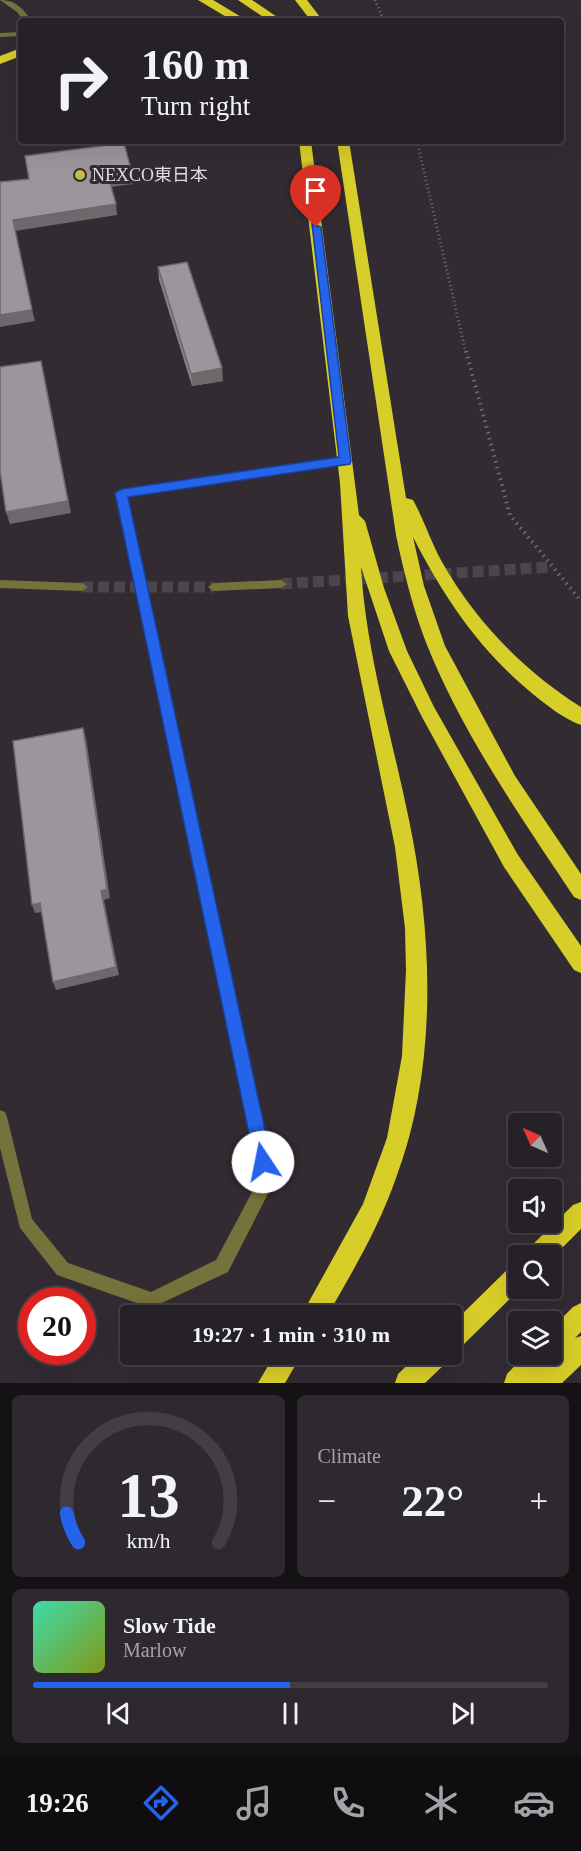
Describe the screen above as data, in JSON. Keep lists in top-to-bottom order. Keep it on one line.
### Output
{"places":["NEXCO東日本"],"north":"top left","page":{"turn":["160 m","Turn right"],"limit":"20","trip":"19:27 · 1 min · 310 m","tile":"Climate","heat":["−","22°","+"],"song":["Slow Tide","Marlow"],"tabs":"19:26","gauge":["13","km/h"]}}
